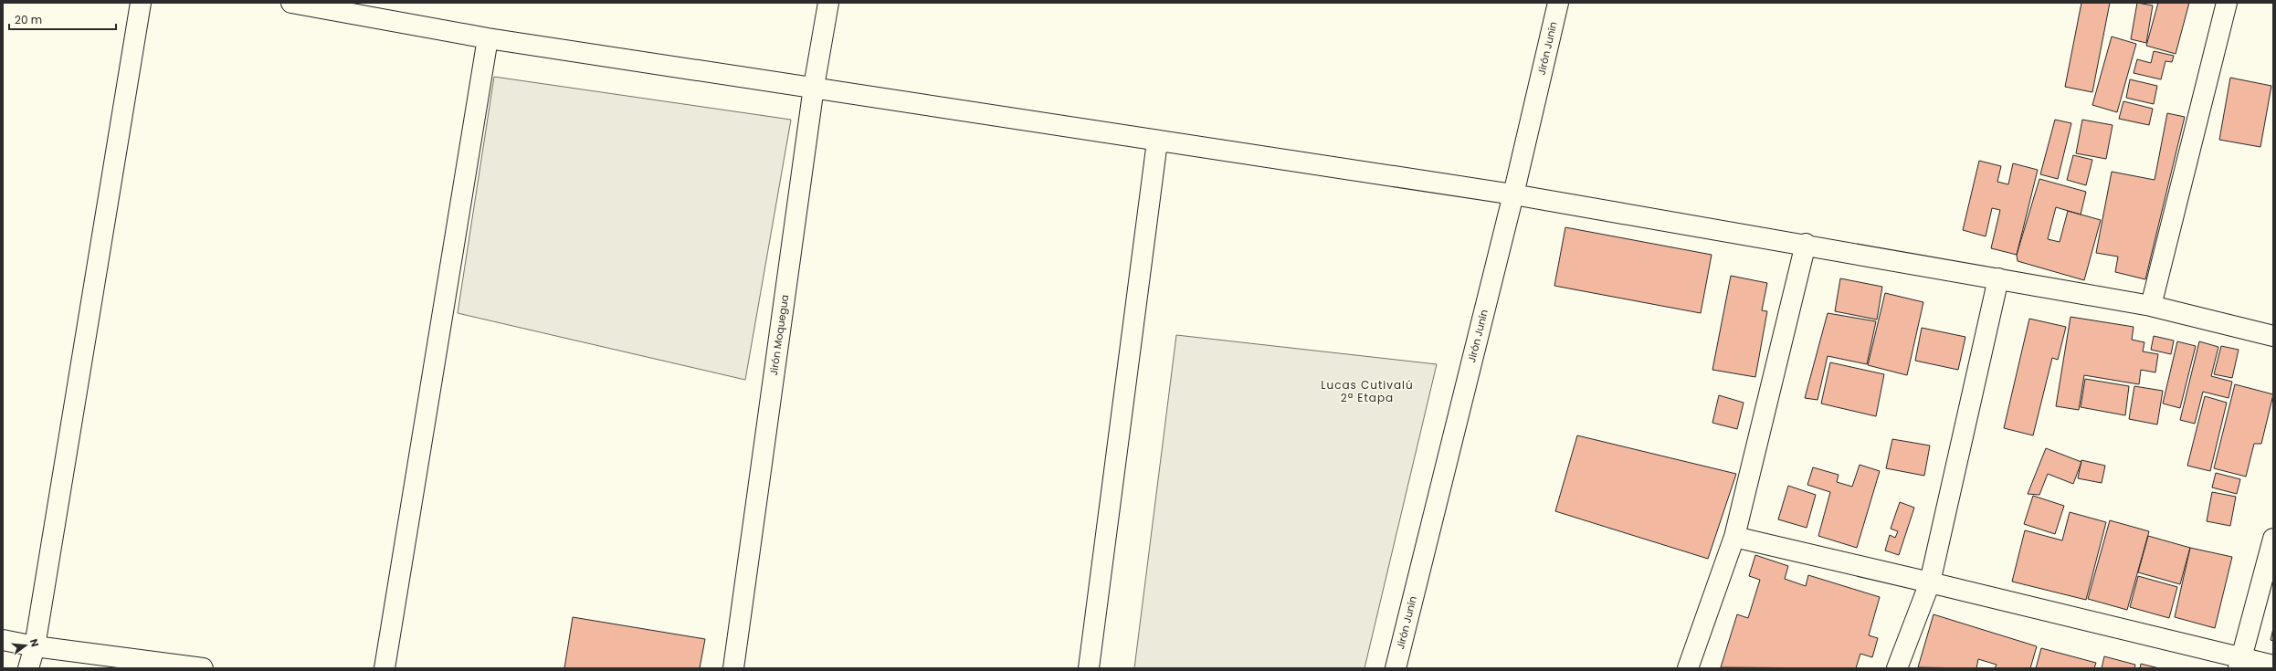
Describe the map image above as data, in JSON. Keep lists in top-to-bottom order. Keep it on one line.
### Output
{"streets":{"street":["Jirón Junín","Jirón Moquegua"]},"districts":["Lucas Cutivalú 2ª Etapa"],"scale_bar":"20 m","north":"right"}
